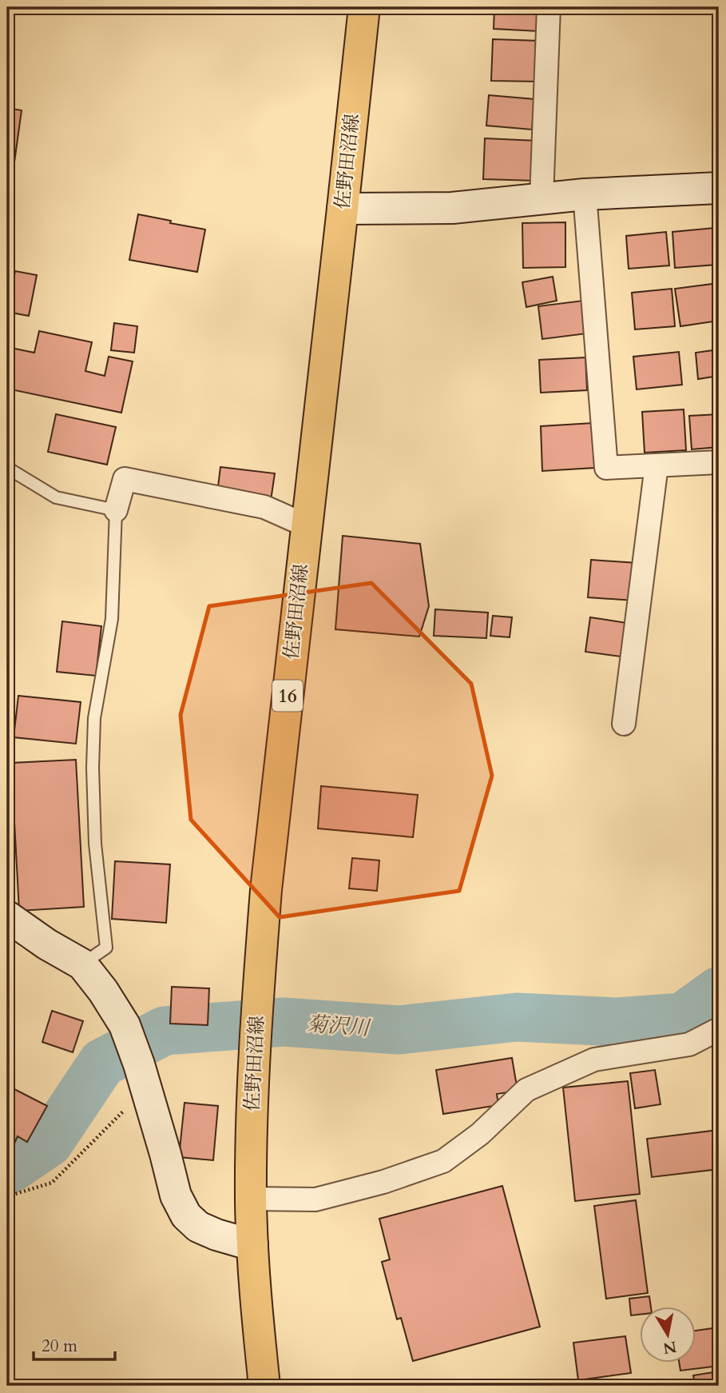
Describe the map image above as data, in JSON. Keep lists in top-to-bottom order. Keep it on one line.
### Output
{"streets":{"main road":["佐野田沼線","16"]},"water":["菊沢川"],"scale_bar":"20 m","north":"bottom"}
